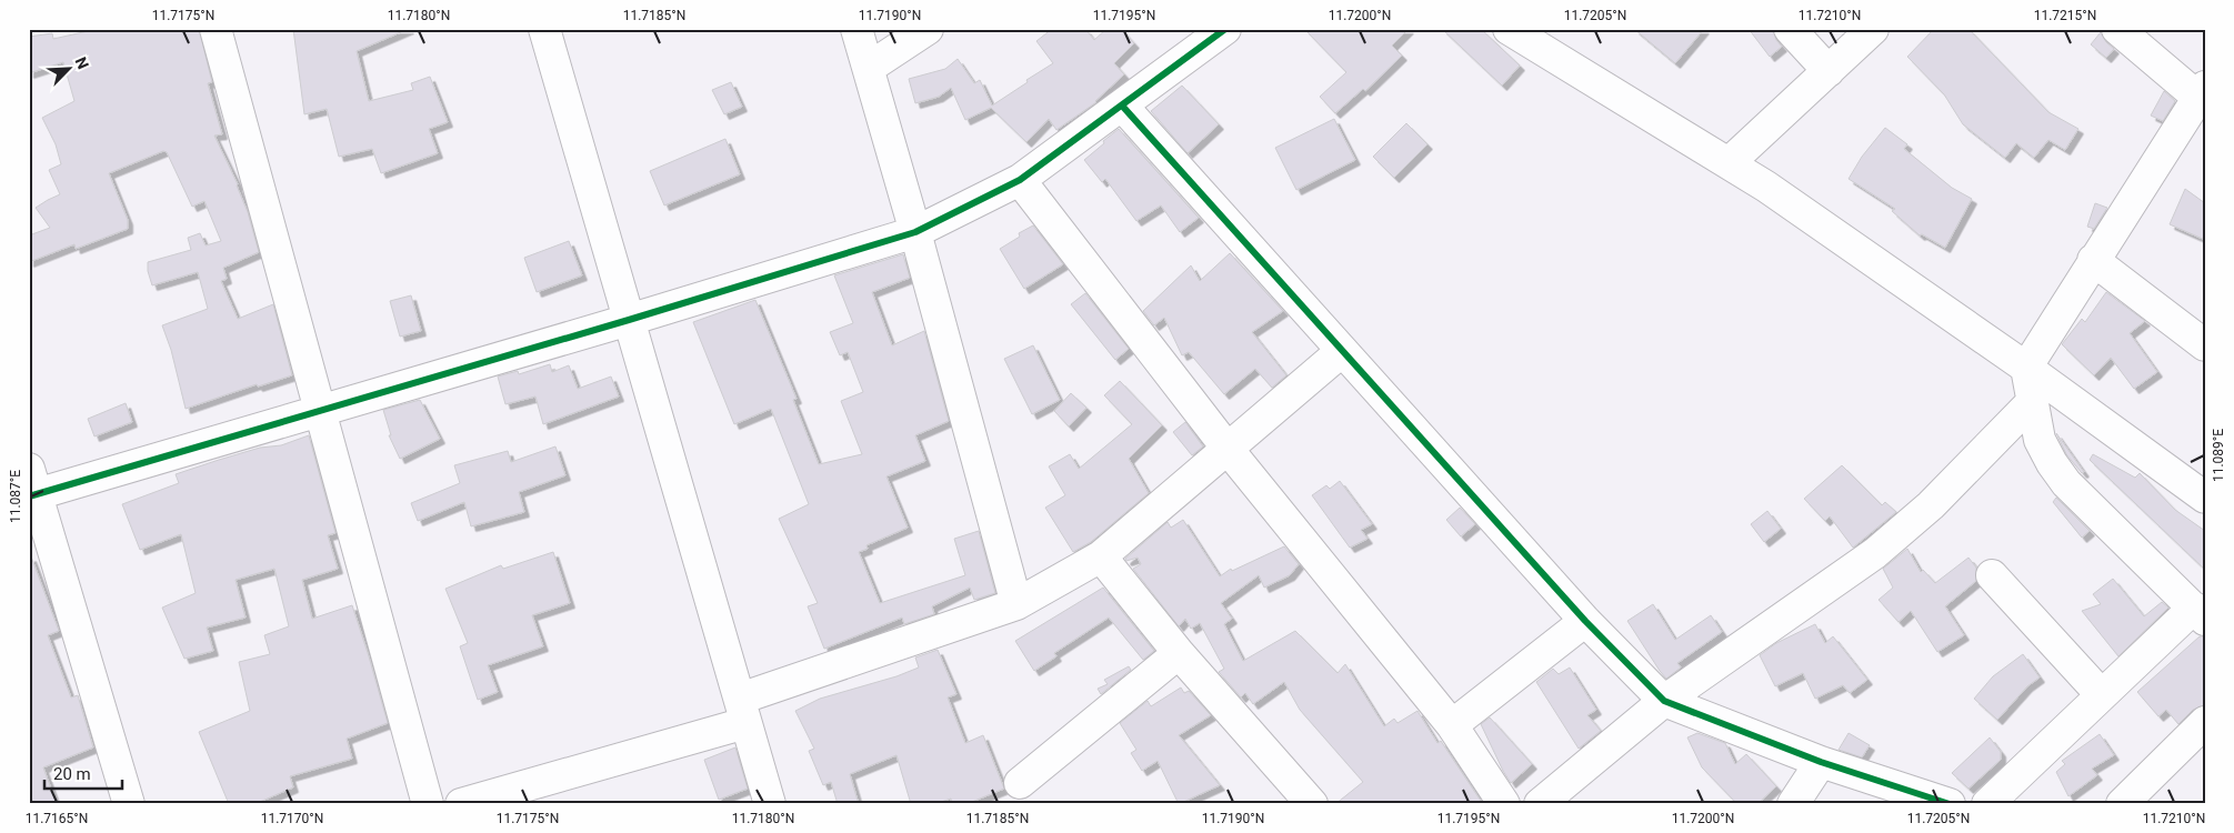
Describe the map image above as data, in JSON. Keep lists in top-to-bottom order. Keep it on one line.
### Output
{"scale_bar":"20 m","north":"top right","coordinates":["11.7175°N","11.7180°N","11.7185°N","11.7190°N","11.7195°N","11.7200°N","11.7205°N","11.7210°N","11.7215°N","11.089°E","11.087°E","11.7165°N","11.7170°N"]}
